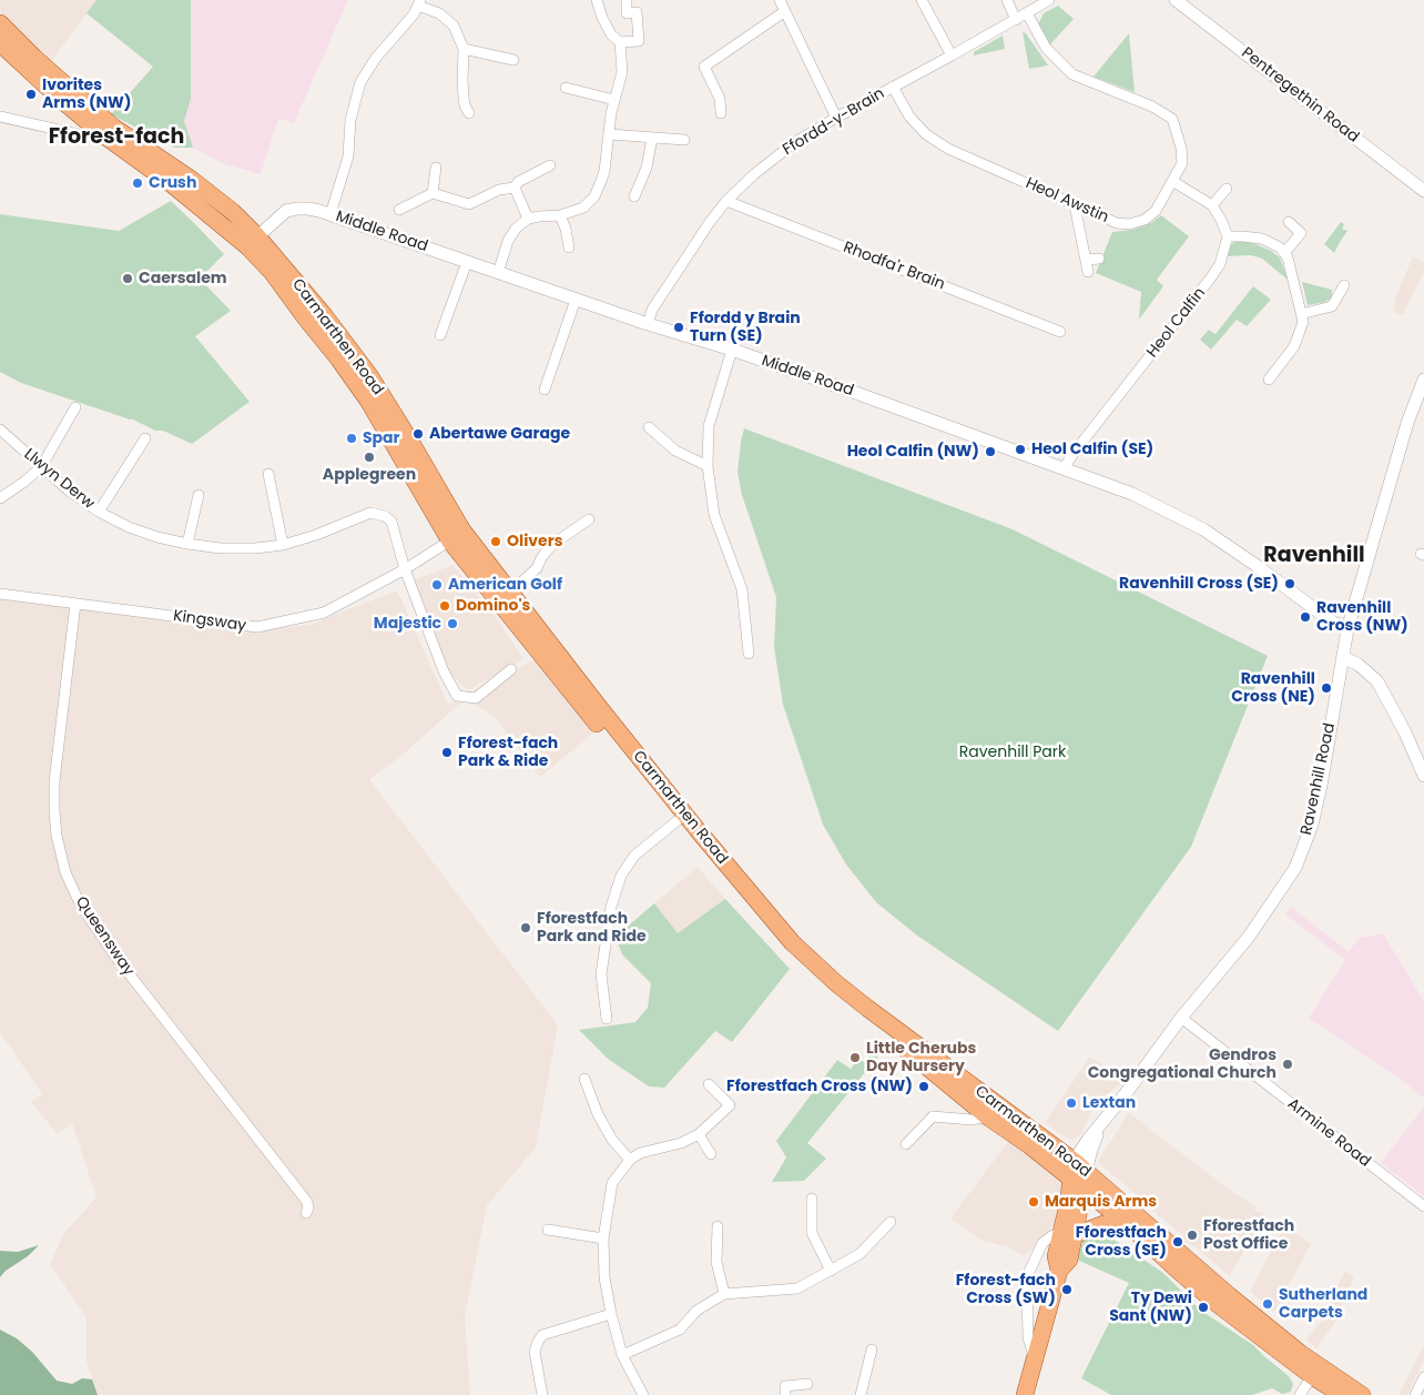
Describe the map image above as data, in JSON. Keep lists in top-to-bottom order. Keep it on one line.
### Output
{"streets":{"main road":["Carmarthen Road"],"street":["Pentregethin Road","Ffordd-y-Brain","Heol Awstin","Middle Road","Rhodfa'r Brain","Heol Calfin","Llwyn Derw","Kingsway","Ravenhill Road","Queensway","Armine Road"]},"crossings":[["Ffordd-y-Brain","Heol Awstin"],["Ffordd-y-Brain","Middle Road"],["Ffordd-y-Brain","Rhodfa'r Brain"],["Middle Road","Heol Calfin"],["Middle Road","Carmarthen Road"],["Middle Road","Ravenhill Road"],["Carmarthen Road","Kingsway"],["Carmarthen Road","Ravenhill Road"],["Llwyn Derw","Kingsway"],["Kingsway","Queensway"],["Ravenhill Road","Armine Road"]],"districts":["Fforest-fach","Ravenhill"],"parks":["Ravenhill Park"],"places":["Ivorites Arms (NW)","Crush","Caersalem","Ffordd y Brain Turn (SE)","Abertawe Garage","Spar","Heol Calfin (SE)","Heol Calfin (NW)","Applegreen","Olivers","Ravenhill Cross (SE)","American Golf","Domino's","Ravenhill Cross (NW)","Majestic","Ravenhill Cross (NE)","Fforest-fach Park & Ride","Fforestfach Park and Ride","Little Cherubs Day Nursery","Gendros Congregational Church","Fforestfach Cross (NW)","Lextan","Marquis Arms","Fforestfach Post Office","Fforestfach Cross (SE)","Fforest-fach Cross (SW)","Sutherland Carpets","Ty Dewi Sant (NW)"]}
